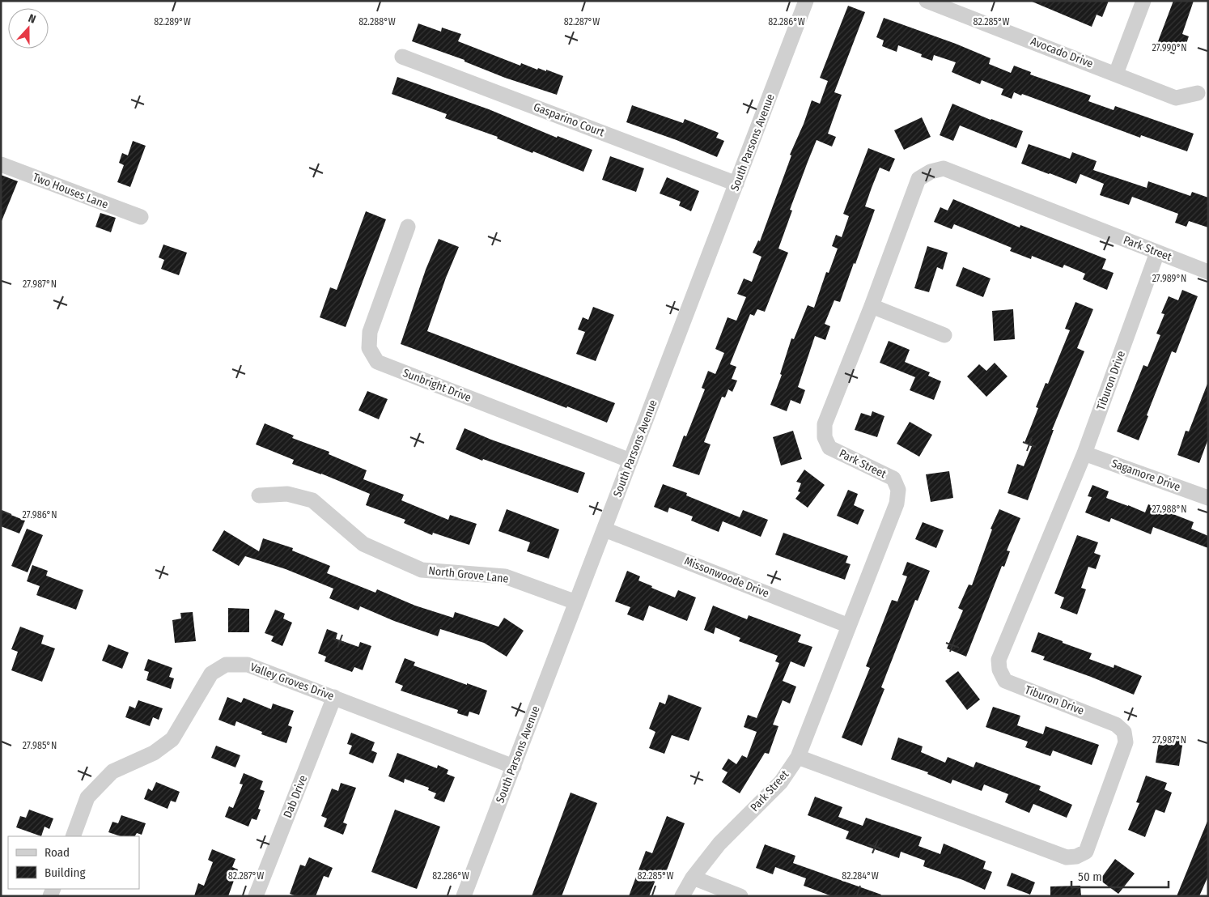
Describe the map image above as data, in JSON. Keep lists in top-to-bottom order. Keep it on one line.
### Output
{"streets":{"street":["Avocado Drive","Gasparino Court","South Parsons Avenue","Two Houses Lane","Park Street","Tiburon Drive","Sunbright Drive","Sagamore Drive","North Grove Lane","Missonwoode Drive","Valley Groves Drive","Dab Drive"]},"crossings":[["Gasparino Court","South Parsons Avenue"],["South Parsons Avenue","Sunbright Drive"],["South Parsons Avenue","North Grove Lane"],["South Parsons Avenue","Missonwoode Drive"],["South Parsons Avenue","Valley Groves Drive"],["Park Street","Tiburon Drive"],["Park Street","Missonwoode Drive"],["Tiburon Drive","Sagamore Drive"],["Valley Groves Drive","Dab Drive"]],"legend":["Road","Building"],"scale_bar":"50 m","north":"top","coordinates":["82.289°W","82.288°W","82.287°W","82.286°W","82.285°W","27.990°N","27.989°N","27.987°N","27.988°N","27.986°N","27.985°N","82.284°W"]}
